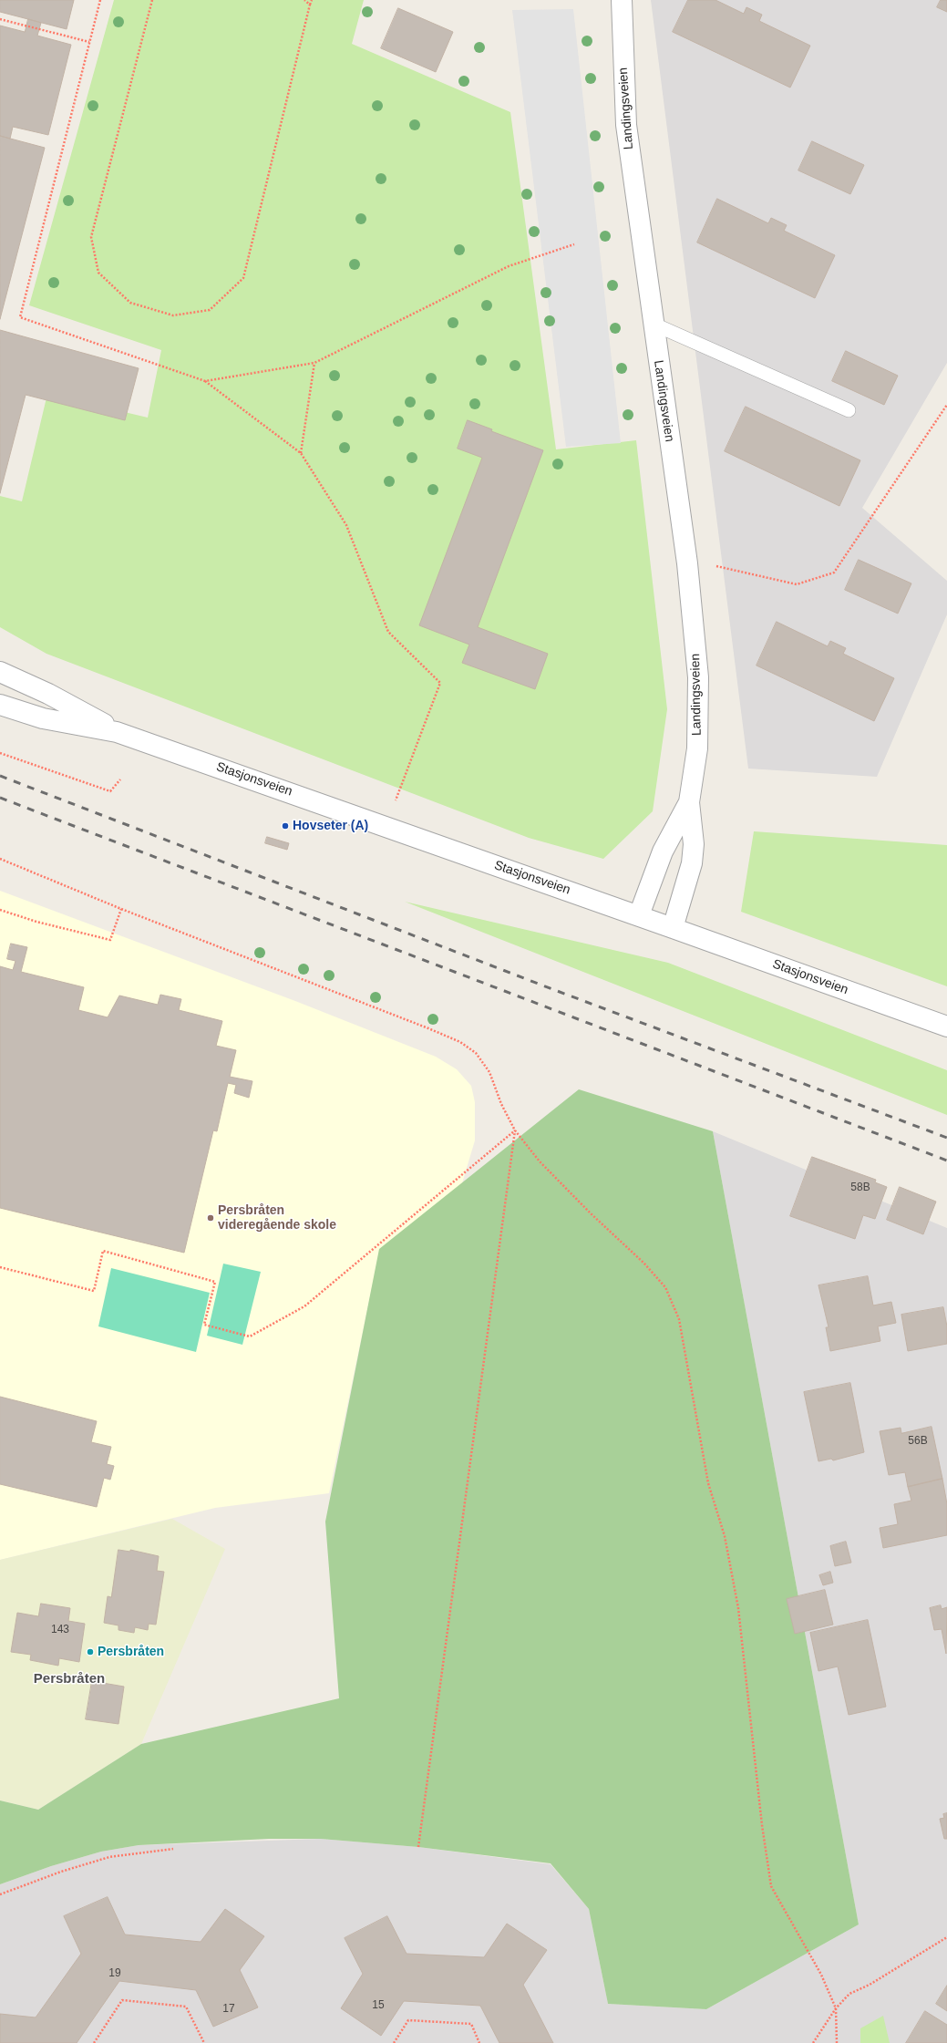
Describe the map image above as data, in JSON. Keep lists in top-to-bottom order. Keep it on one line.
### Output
{"streets":{"street":["Landingsveien","Stasjonsveien"]},"crossings":[["Landingsveien","Stasjonsveien"]],"districts":["Persbråten"],"places":["Hovseter (A)","Persbråten videregående skole","Persbråten"],"house_numbers":["58B","56B","143","19","15","17"]}
